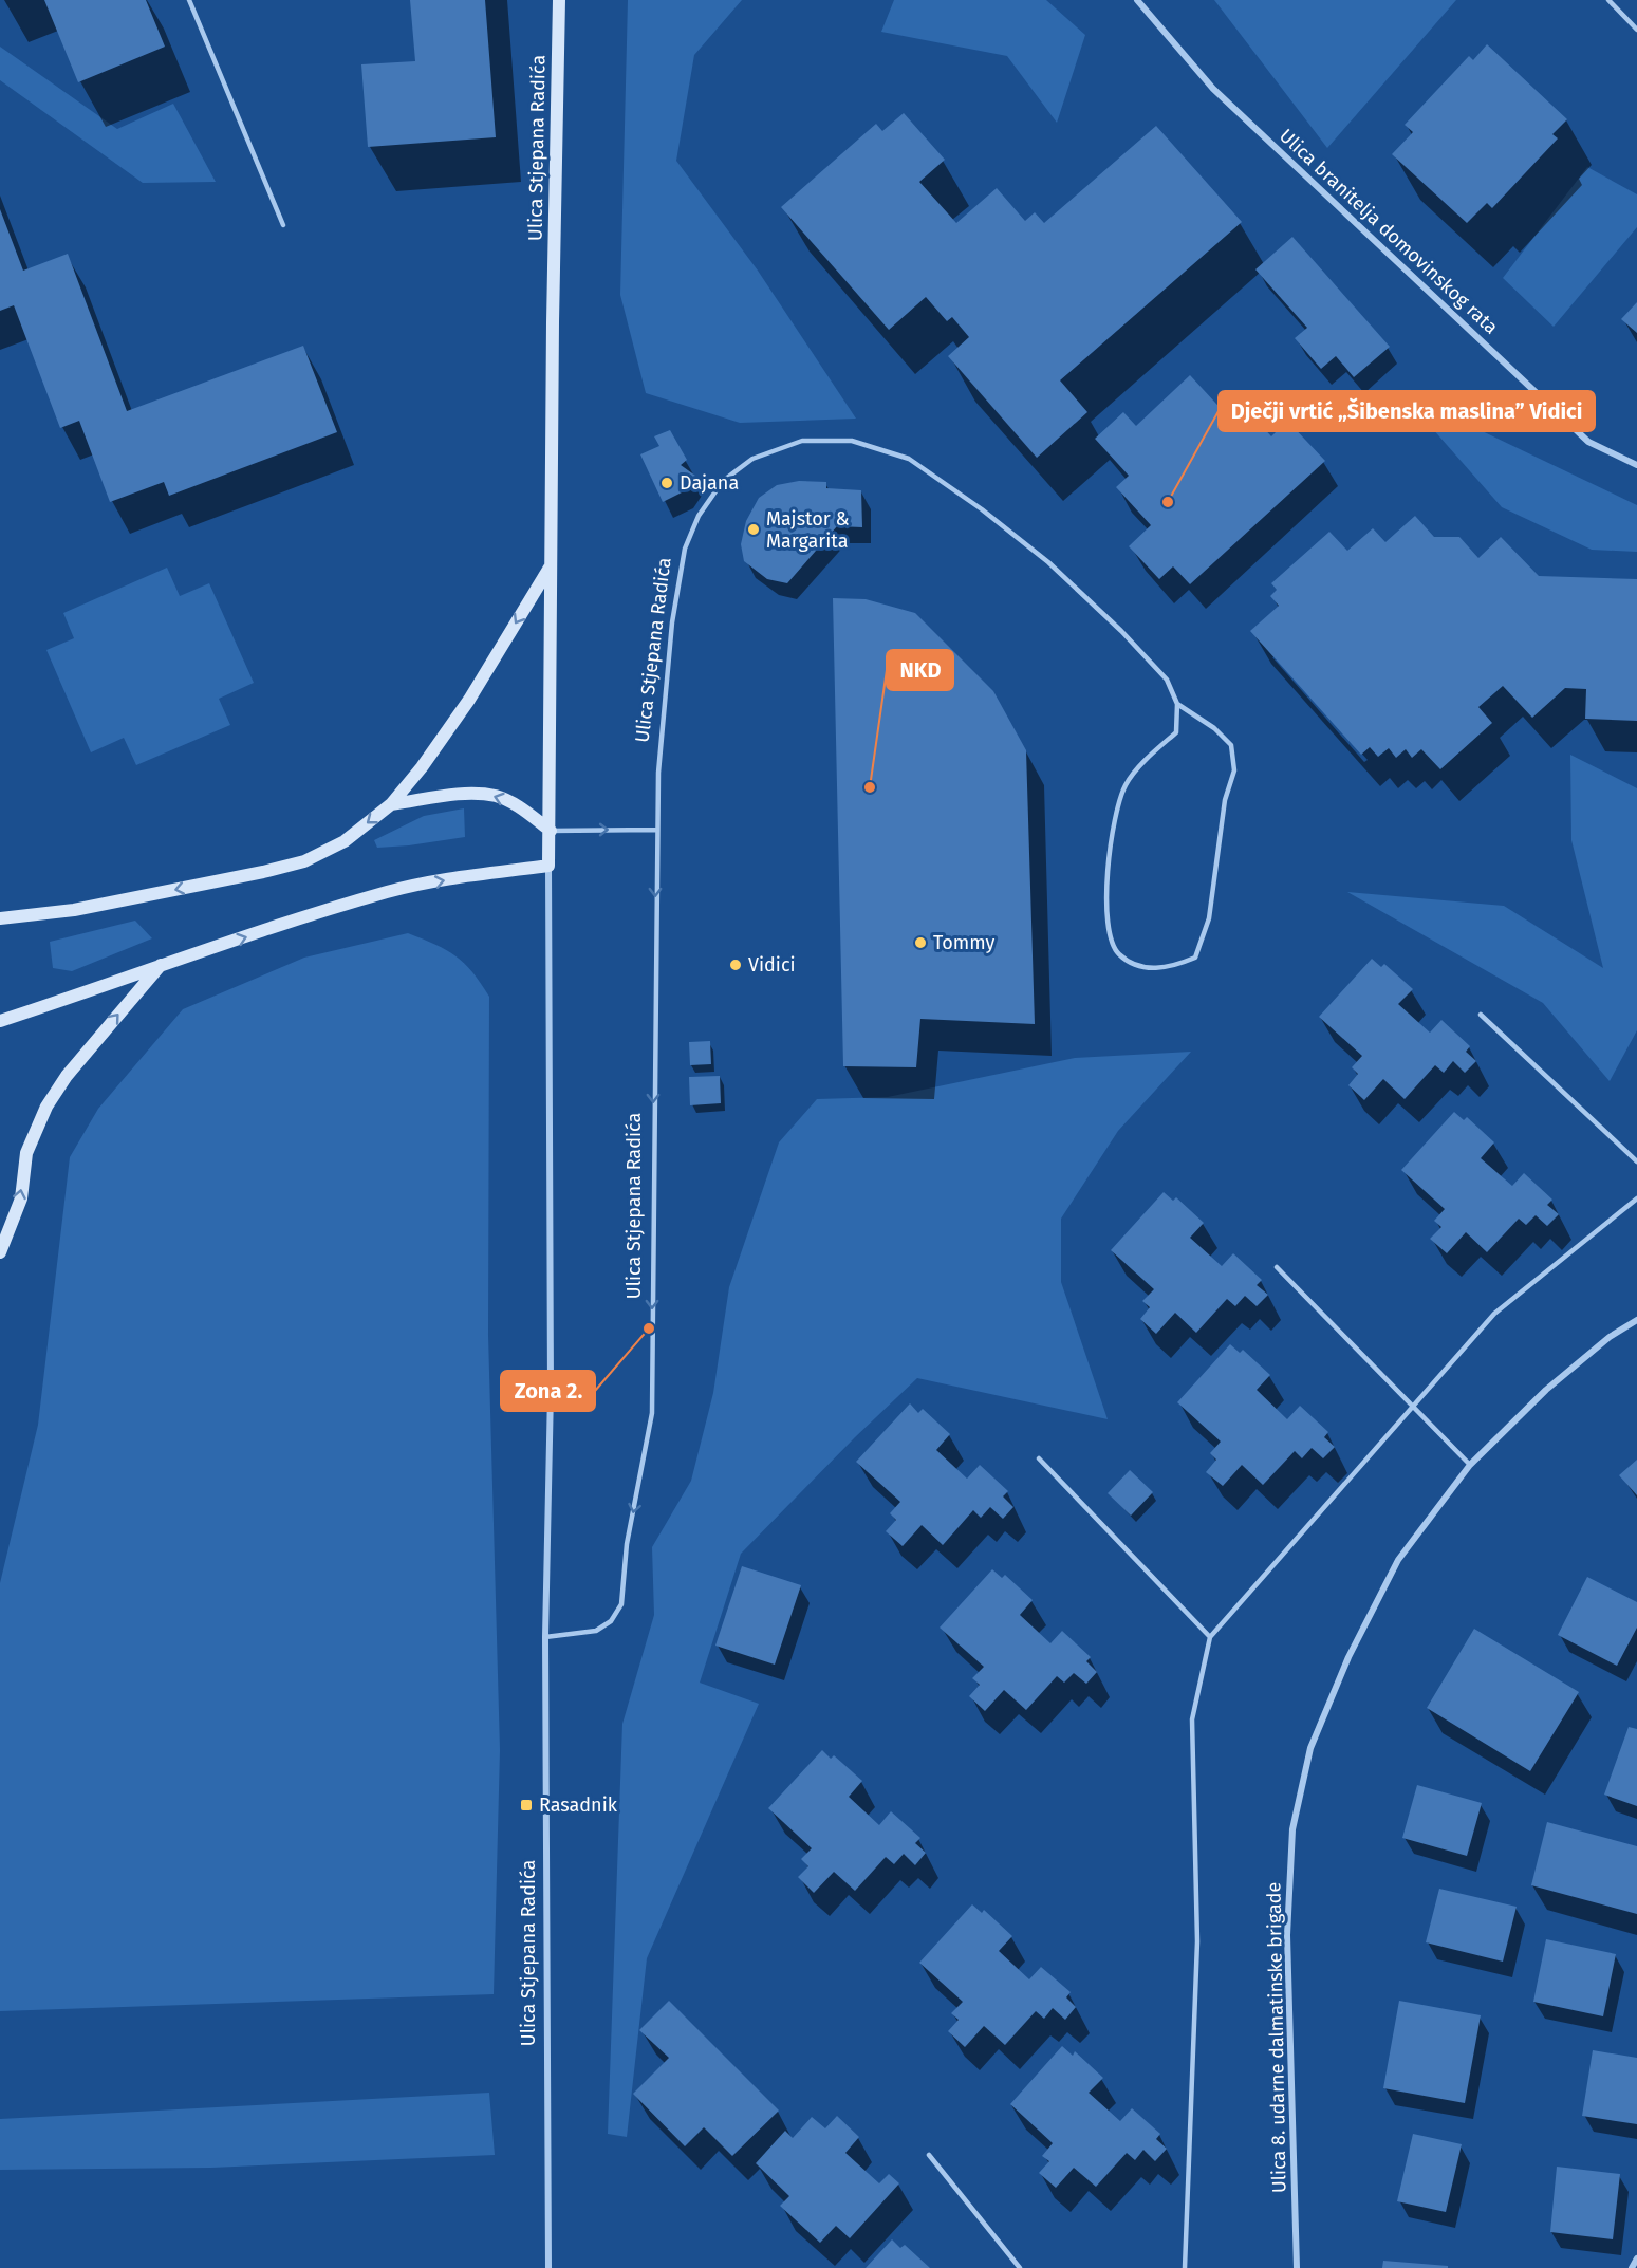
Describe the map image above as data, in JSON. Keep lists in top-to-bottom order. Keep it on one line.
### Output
{"streets":{"main road":["Ulica Stjepana Radića"],"street":["Ulica branitelja domovinskog rata","Ulica 8. udarne dalmatinske brigade"]},"places":{"other":["Dajana","Dječji vrtić „Šibenska maslina” Vidici","Majstor & Margarita","NKD","Tommy","Vidici","Zona 2."],"transit":["Rasadnik"]}}
